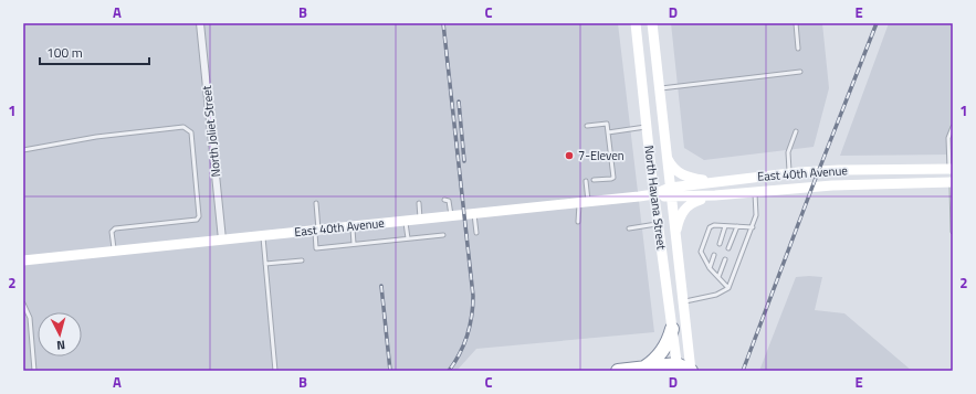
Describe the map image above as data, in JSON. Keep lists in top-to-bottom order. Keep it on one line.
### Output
{"streets":{"street":["North Joliet Street","East 40th Avenue","North Havana Street"]},"crossings":[["North Joliet Street","East 40th Avenue"],["East 40th Avenue","North Havana Street"]],"places":["7-Eleven"],"scale_bar":"100 m","north":"bottom","grid":{"columns":["A","B","C","D","E"],"rows":["1","2"]}}
